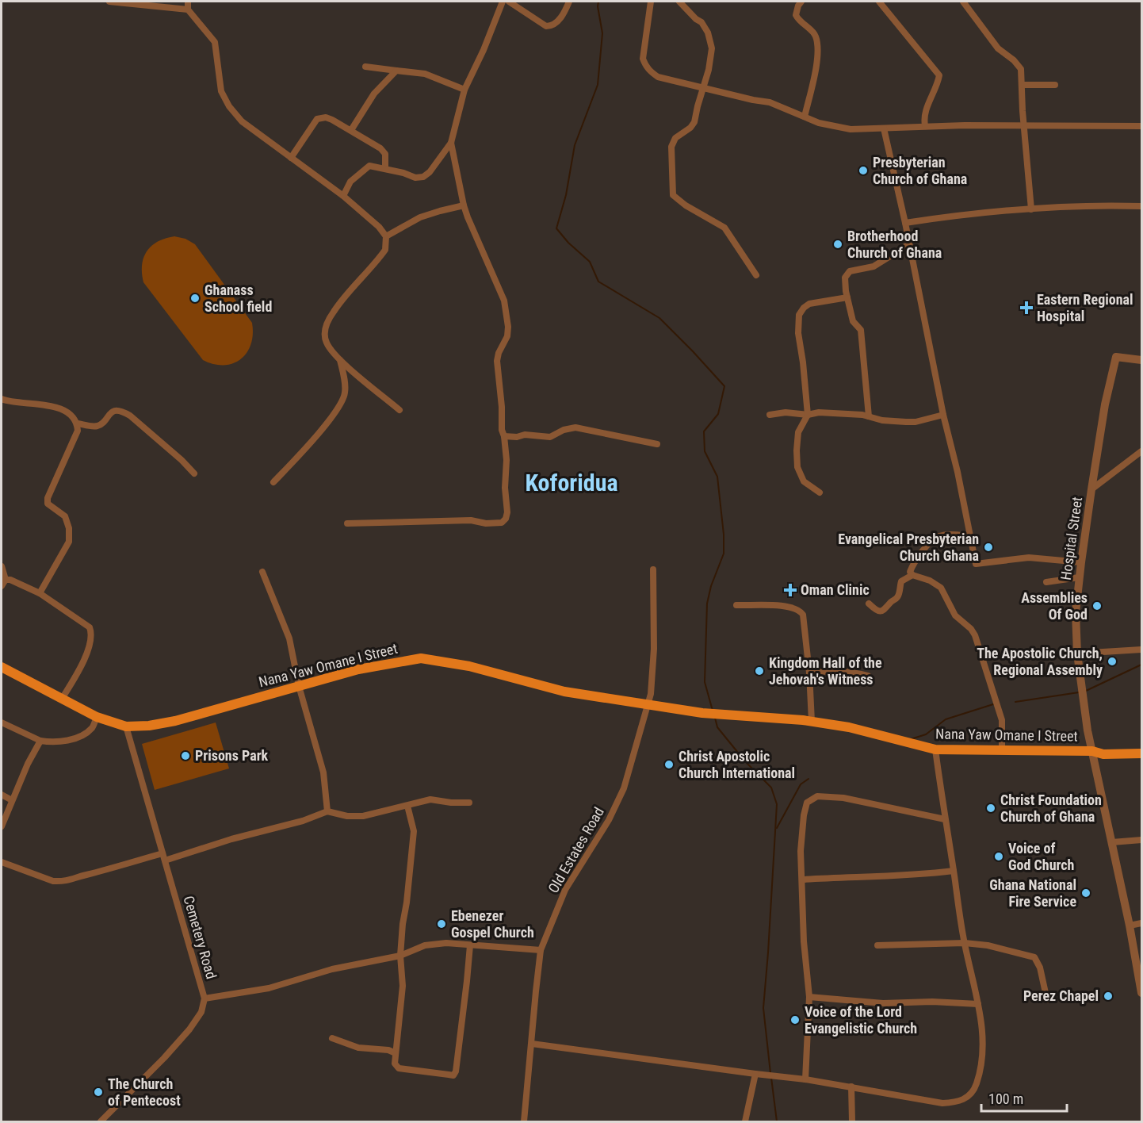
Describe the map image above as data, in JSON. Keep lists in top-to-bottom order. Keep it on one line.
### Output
{"streets":{"main road":["Nana Yaw Omane I Street"],"street":["Hospital Street","Old Estates Road","Cemetery Road"]},"crossings":[["Hospital Street","Nana Yaw Omane I Street"],["Nana Yaw Omane I Street","Old Estates Road"],["Nana Yaw Omane I Street","Cemetery Road"]],"districts":["Koforidua"],"places":{"other":["Presbyterian Church of Ghana","Brotherhood Church of Ghana","Ghanass School field","Evangelical Presbyterian Church Ghana","Assemblies Of God","The Apostolic Church, Regional Assembly","Kingdom Hall of the Jehovah's Witness","Prisons Park","Christ Apostolic Church International","Christ Foundation Church of Ghana","Voice of God Church","Ghana National Fire Service","Ebenezer Gospel Church","Perez Chapel","Voice of the Lord Evangelistic Church","The Church of Pentecost"],"health":["Eastern Regional Hospital","Oman Clinic"]},"scale_bar":"100 m"}
